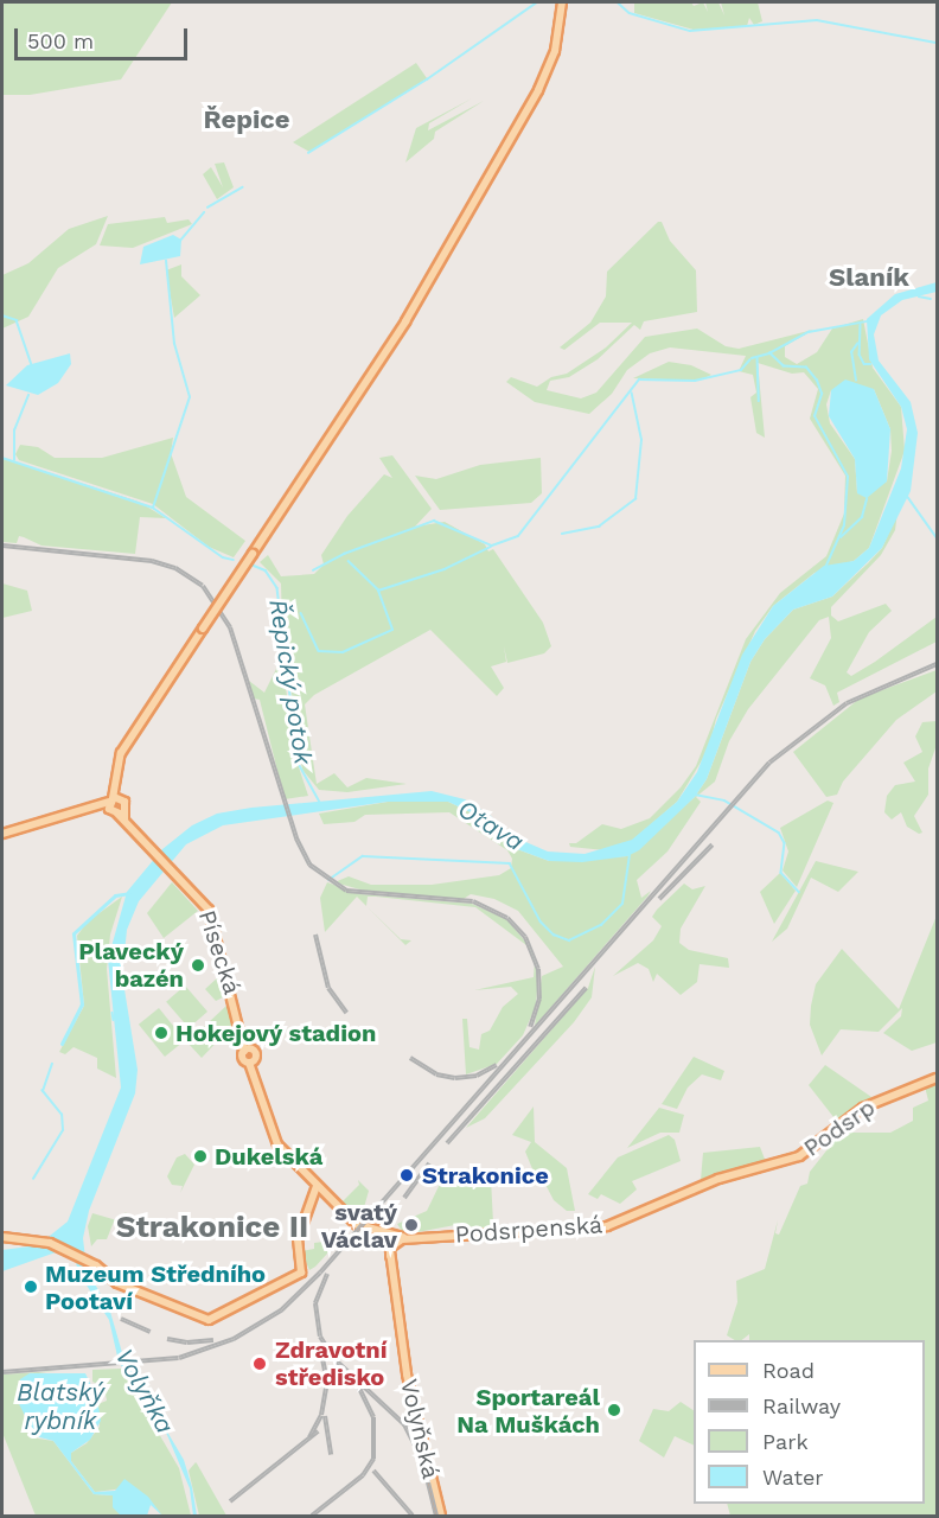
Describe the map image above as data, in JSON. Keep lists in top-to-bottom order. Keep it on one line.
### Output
{"streets":{"main road":["Písecká","Podsrp","Podsrpenská","Volyňská"]},"crossings":[["Podsrp","Podsrpenská"],["Podsrpenská","Volyňská"]],"districts":["Řepice","Slaník","Strakonice II"],"water":["Řepický potok","Otava","Volyňka","Blatský rybník"],"places":["Plavecký bazén","Hokejový stadion","Dukelská","Strakonice","svatý Václav","Muzeum Středního Pootaví","Zdravotní středisko","Sportareál Na Muškách"],"legend":["Road","Railway","Park","Water"],"scale_bar":"500 m"}
